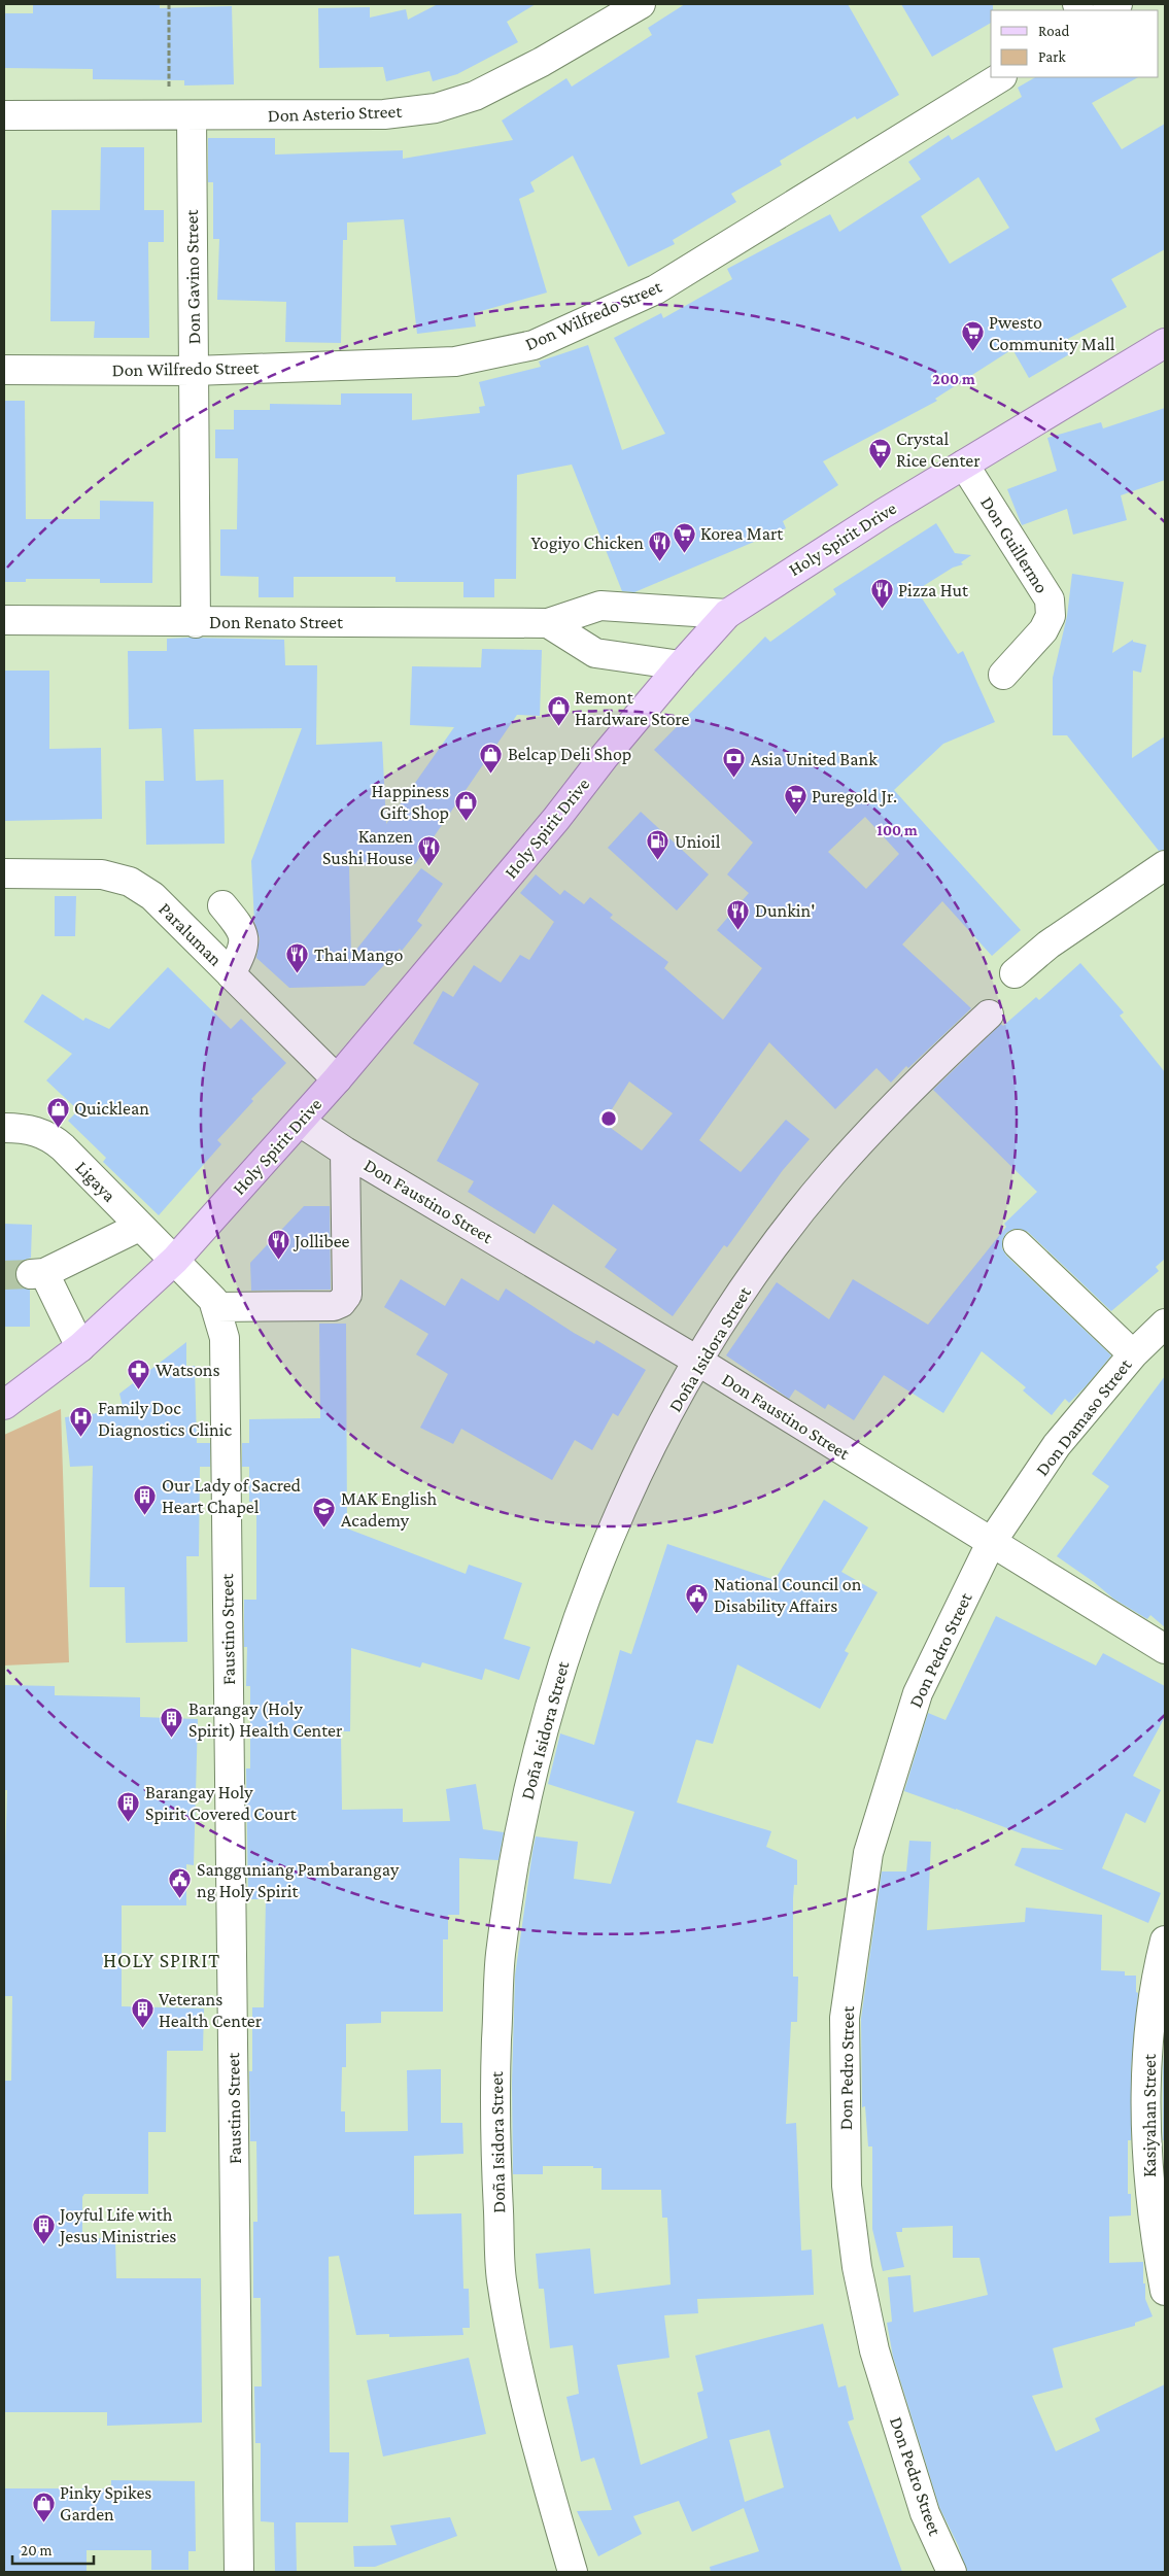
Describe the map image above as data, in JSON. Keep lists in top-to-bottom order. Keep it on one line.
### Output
{"streets":{"main road":["Holy Spirit Drive"],"street":["Don Asterio Street","Don Gavino Street","Don Wilfredo Street","Don Guillermo","Don Renato Street","Paraluman","Ligaya","Don Faustino Street","Doña Isidora Street","Don Damaso Street","Faustino Street","Don Pedro Street","Kasiyahan Street"]},"crossings":[["Don Asterio Street","Don Gavino Street"],["Don Gavino Street","Don Wilfredo Street"],["Don Gavino Street","Don Renato Street"],["Holy Spirit Drive","Don Guillermo"],["Holy Spirit Drive","Don Renato Street"],["Holy Spirit Drive","Paraluman"],["Holy Spirit Drive","Ligaya"],["Holy Spirit Drive","Don Faustino Street"],["Holy Spirit Drive","Faustino Street"],["Ligaya","Faustino Street"],["Don Faustino Street","Doña Isidora Street"],["Don Faustino Street","Don Damaso Street"],["Don Faustino Street","Don Pedro Street"],["Don Damaso Street","Don Pedro Street"]],"districts":["HOLY SPIRIT"],"places":{"supermarket":["Pwesto Community Mall","Crystal Rice Center","Korea Mart","Puregold Jr."],"restaurant":["Yogiyo Chicken","Pizza Hut","Kanzen Sushi House","Dunkin'","Thai Mango","Jollibee"],"shop":["Remont Hardware Store","Belcap Deli Shop","Happiness Gift Shop","Quicklean","Pinky Spikes Garden"],"bank":["Asia United Bank"],"fuel station":["Unioil"],"pharmacy":["Watsons"],"hospital":["Family Doc Diagnostics Clinic"],"building":["Our Lady of Sacred Heart Chapel","Barangay (Holy Spirit) Health Center","Barangay Holy Spirit Covered Court","Veterans Health Center","Joyful Life with Jesus Ministries"],"school or university":["MAK English Academy"],"public building":["National Council on Disability Affairs","Sangguniang Pambarangay ng Holy Spirit"]},"legend":["Road","Park"],"scale_bar":"20 m","rings":["200 m","100 m"]}
